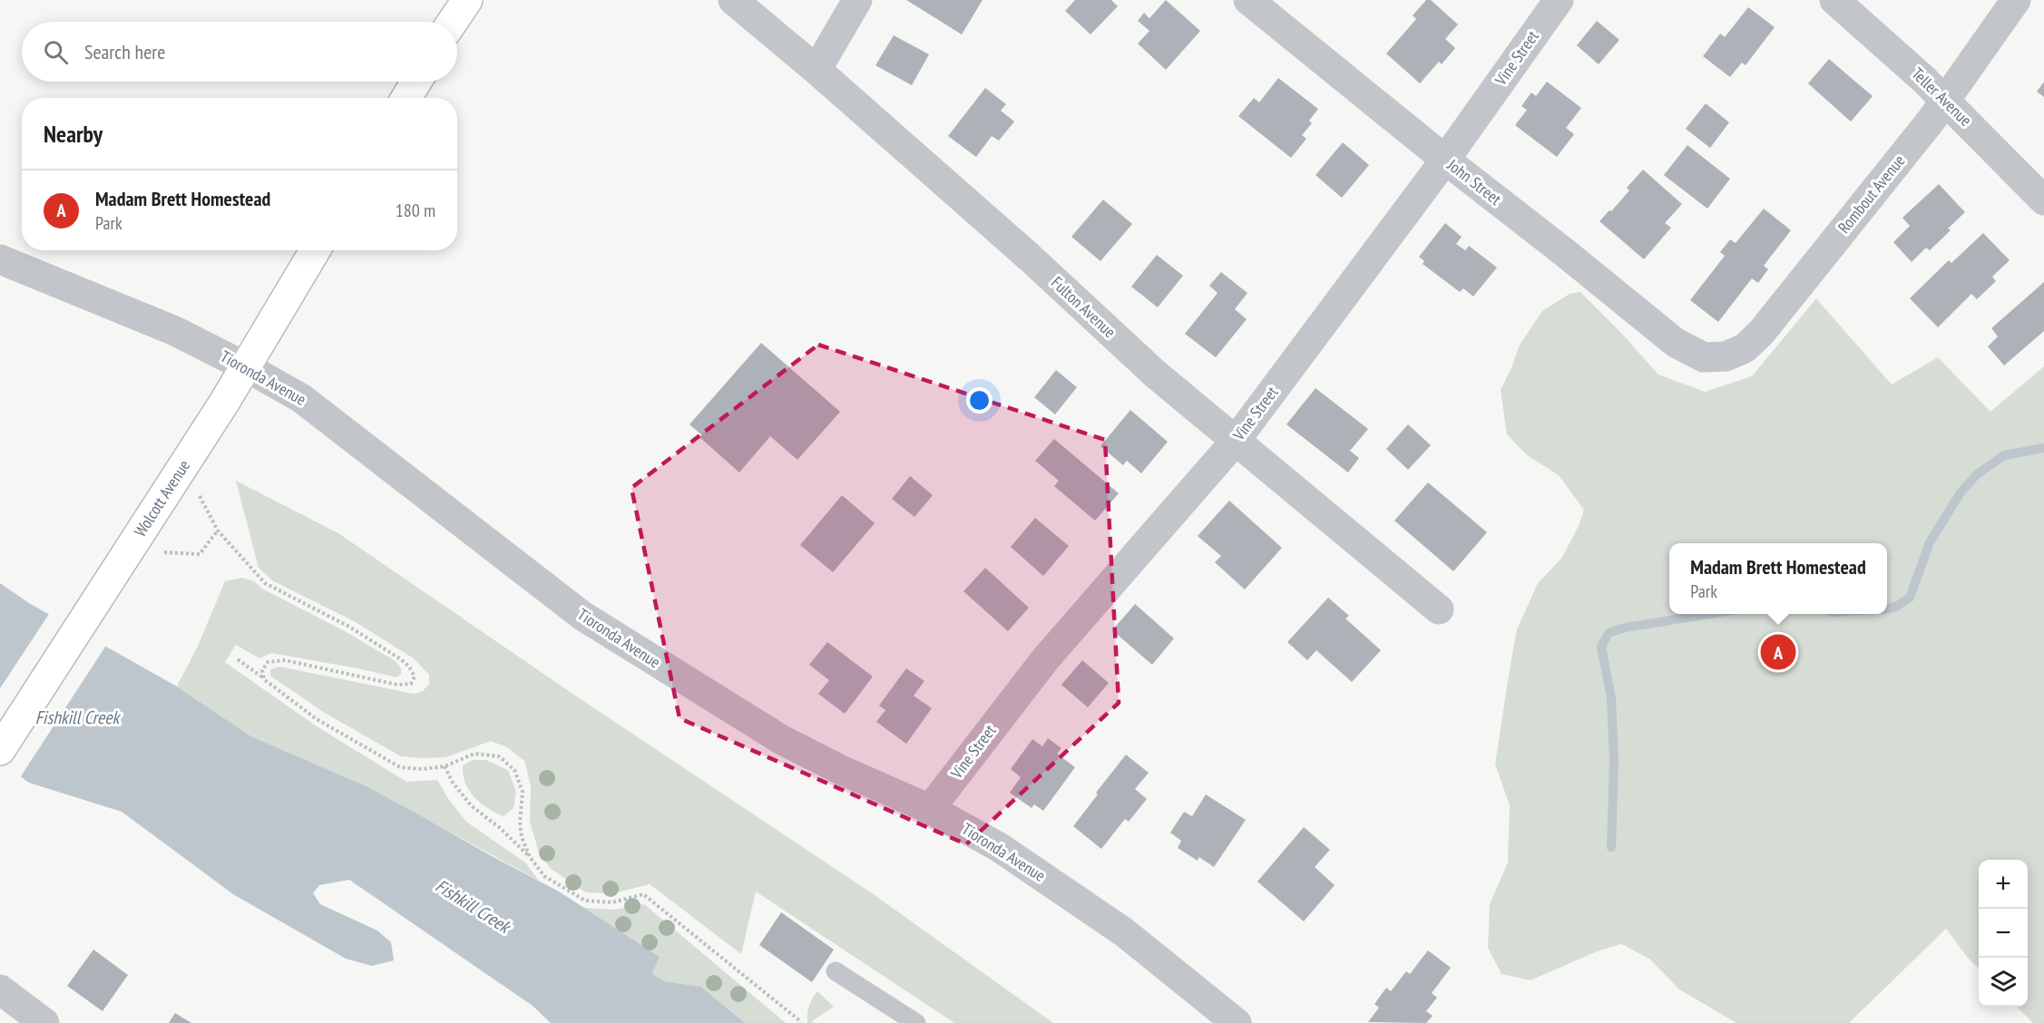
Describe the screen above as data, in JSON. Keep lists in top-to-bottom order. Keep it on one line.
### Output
{"streets":{"main road":["Wolcott Avenue"],"street":["Vine Street","Teller Avenue","John Street","Rombout Avenue","Fulton Avenue","Tioronda Avenue"]},"crossings":[["Vine Street","John Street"],["Vine Street","Fulton Avenue"],["Vine Street","Tioronda Avenue"],["Teller Avenue","Rombout Avenue"],["John Street","Rombout Avenue"],["Tioronda Avenue","Wolcott Avenue"]],"water":["Fishkill Creek"],"page":{"search":"Search here","heading":"Nearby","list":[{"mark":"A","name":"Madam Brett Homestead","note":"Park","value":"180 m"}],"popup":["Madam Brett Homestead","Park"],"pins":"A","map_buttons":["+","−"]}}
